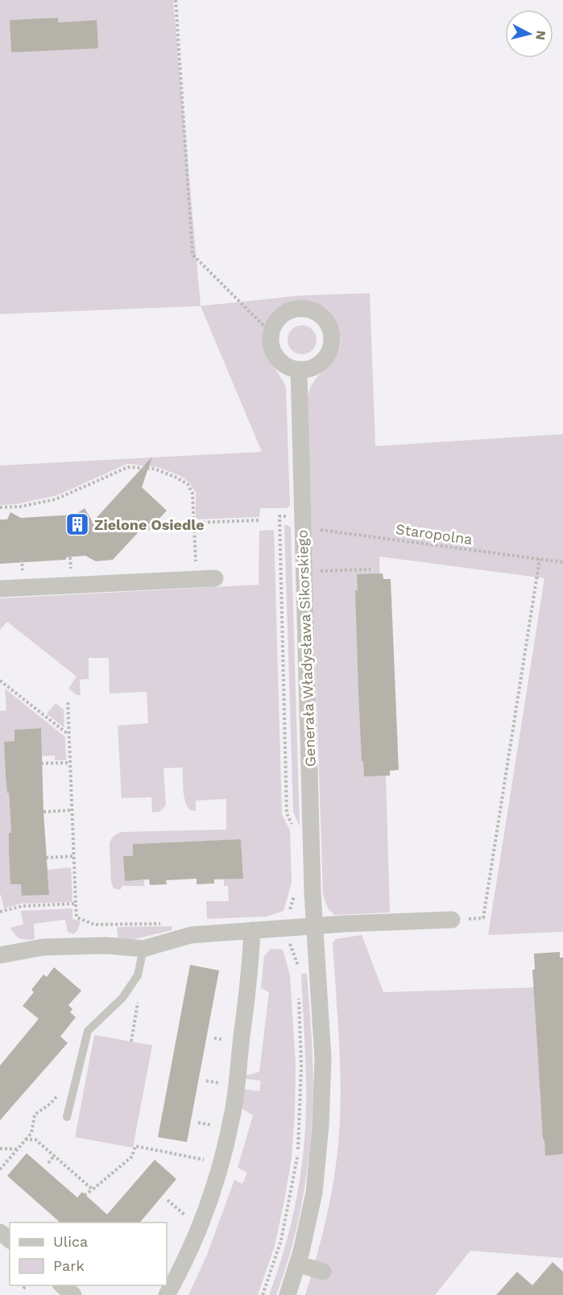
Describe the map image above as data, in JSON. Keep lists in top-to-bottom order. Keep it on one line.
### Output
{"streets":{"street":["Generała Władysława Sikorskiego"],"path":["Staropolna"]},"crossings":[["Staropolna","Generała Władysława Sikorskiego"]],"places":{"building":["Zielone Osiedle"]},"legend":["Ulica","Park"],"north":"right"}
